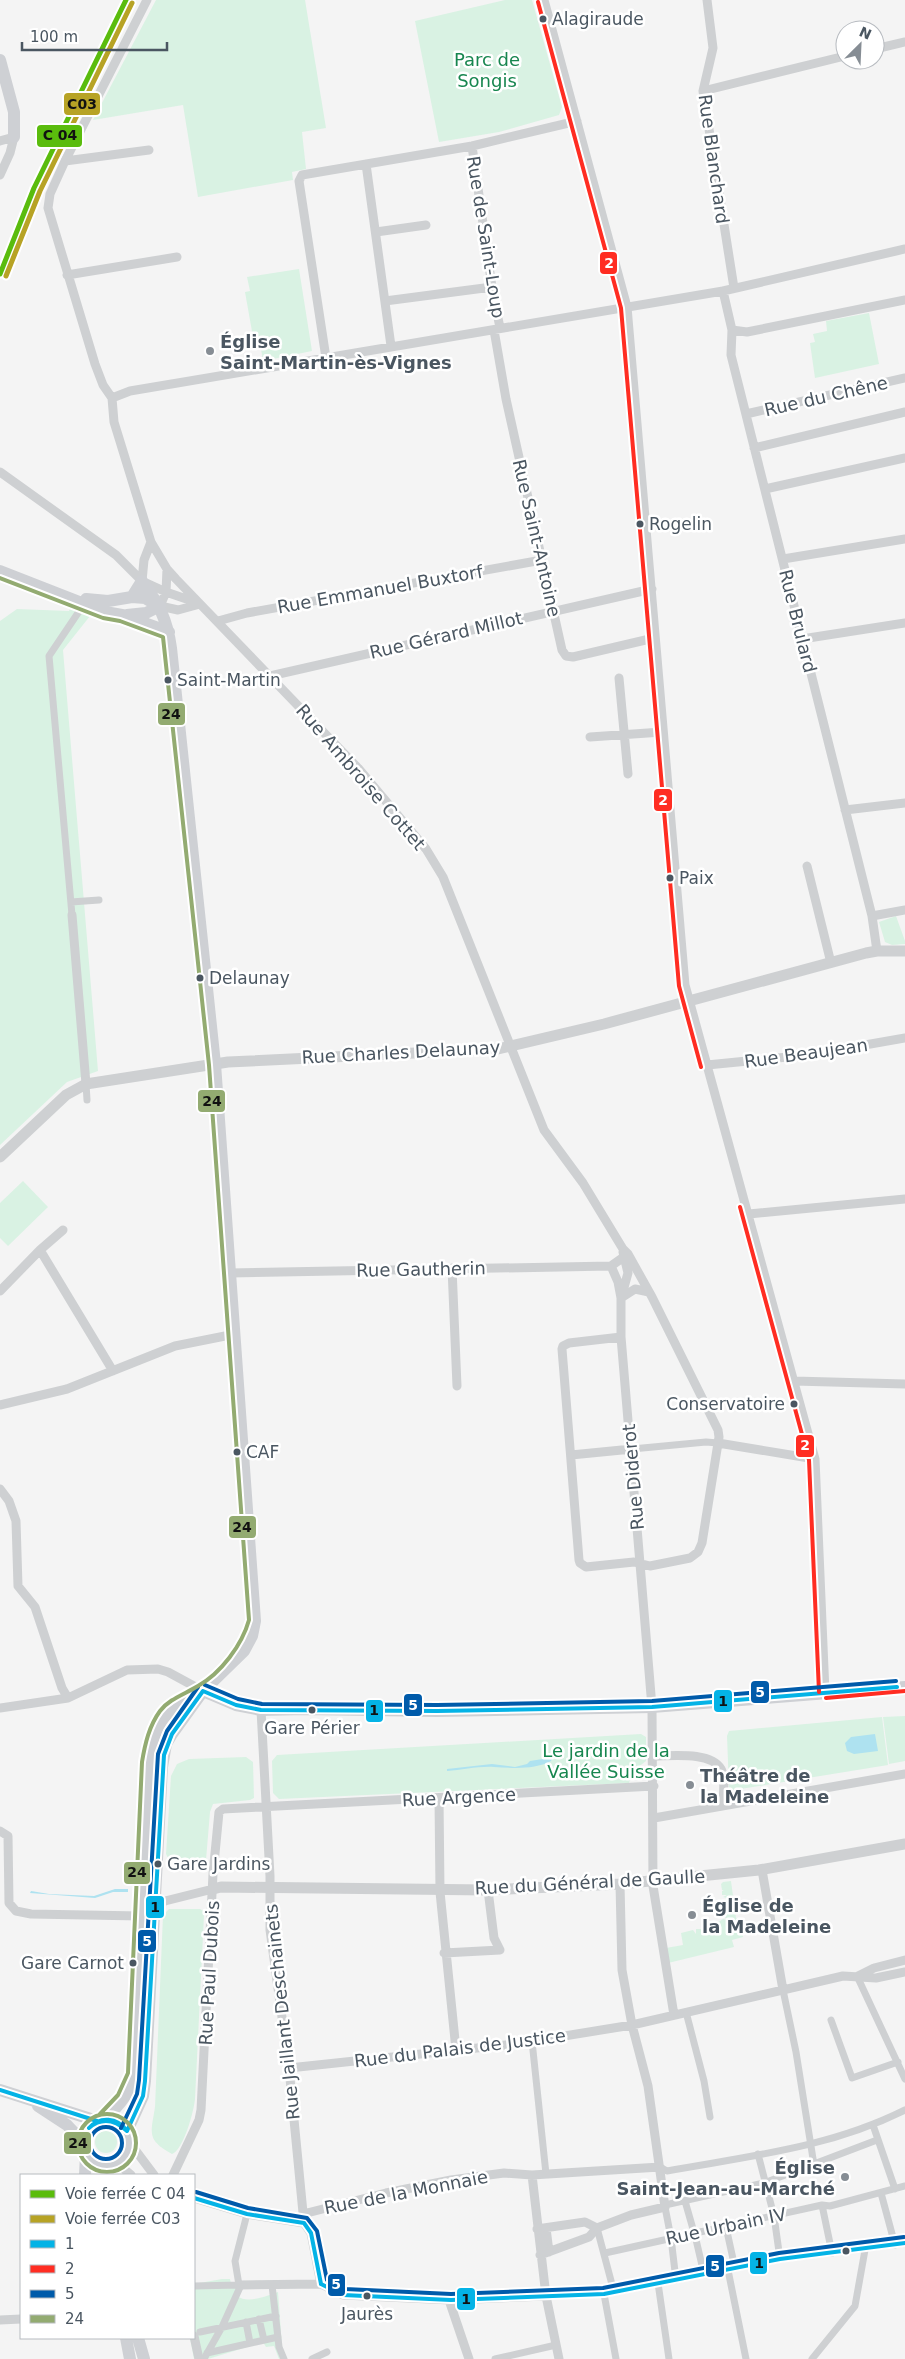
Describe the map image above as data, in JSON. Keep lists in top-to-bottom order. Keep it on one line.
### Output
{"streets":{"street":["Rue Blanchard","Rue de Saint-Loup","Rue du Chêne","Rue Saint-Antoine","Rue Emmanuel Buxtorf","Rue Brulard","Rue Gérard Millot","Rue Ambroise Cottet","Rue Charles Delaunay","Rue Beaujean","Rue Gautherin","Rue Diderot","Rue Argence","Rue du Général de Gaulle","Rue Paul Dubois","Rue Jaillant Deschainets","Rue du Palais de Justice","Rue de la Monnaie","Rue Urbain IV"]},"crossings":[["Rue de Saint-Loup","Rue Saint-Antoine"],["Rue du Chêne","Rue Brulard"],["Rue Saint-Antoine","Rue Emmanuel Buxtorf"],["Rue Saint-Antoine","Rue Gérard Millot"],["Rue Emmanuel Buxtorf","Rue Ambroise Cottet"],["Rue Brulard","Rue Charles Delaunay"],["Rue Gérard Millot","Rue Ambroise Cottet"],["Rue Ambroise Cottet","Rue Charles Delaunay"],["Rue Ambroise Cottet","Rue Gautherin"],["Rue Ambroise Cottet","Rue Diderot"],["Rue Gautherin","Rue Diderot"],["Rue Diderot","Rue Argence"],["Rue Diderot","Rue du Général de Gaulle"],["Rue Diderot","Rue du Palais de Justice"],["Rue Argence","Rue Paul Dubois"],["Rue Argence","Rue Jaillant Deschainets"],["Rue du Général de Gaulle","Rue Paul Dubois"],["Rue du Général de Gaulle","Rue Jaillant Deschainets"],["Rue Paul Dubois","Rue Jaillant Deschainets"],["Rue Jaillant Deschainets","Rue du Palais de Justice"],["Rue Jaillant Deschainets","Rue de la Monnaie"]],"parks":["Parc de Songis","Le jardin de la Vallée Suisse"],"places":["Alagiraude","Église Saint-Martin-ès-Vignes","Rogelin","Saint-Martin","Paix","Delaunay","Conservatoire","CAF","Gare Périer","Théâtre de la Madeleine","Gare Jardins","Église de la Madeleine","Gare Carnot","Église Saint-Jean-au-Marché","Jaurès"],"lines":["transit line 2","rail line C03","transit line 24","transit line 5","transit line 1"],"legend":["Voie ferrée C 04","Voie ferrée C03","1","2","5","24"],"scale_bar":"100 m","north":"top right"}
